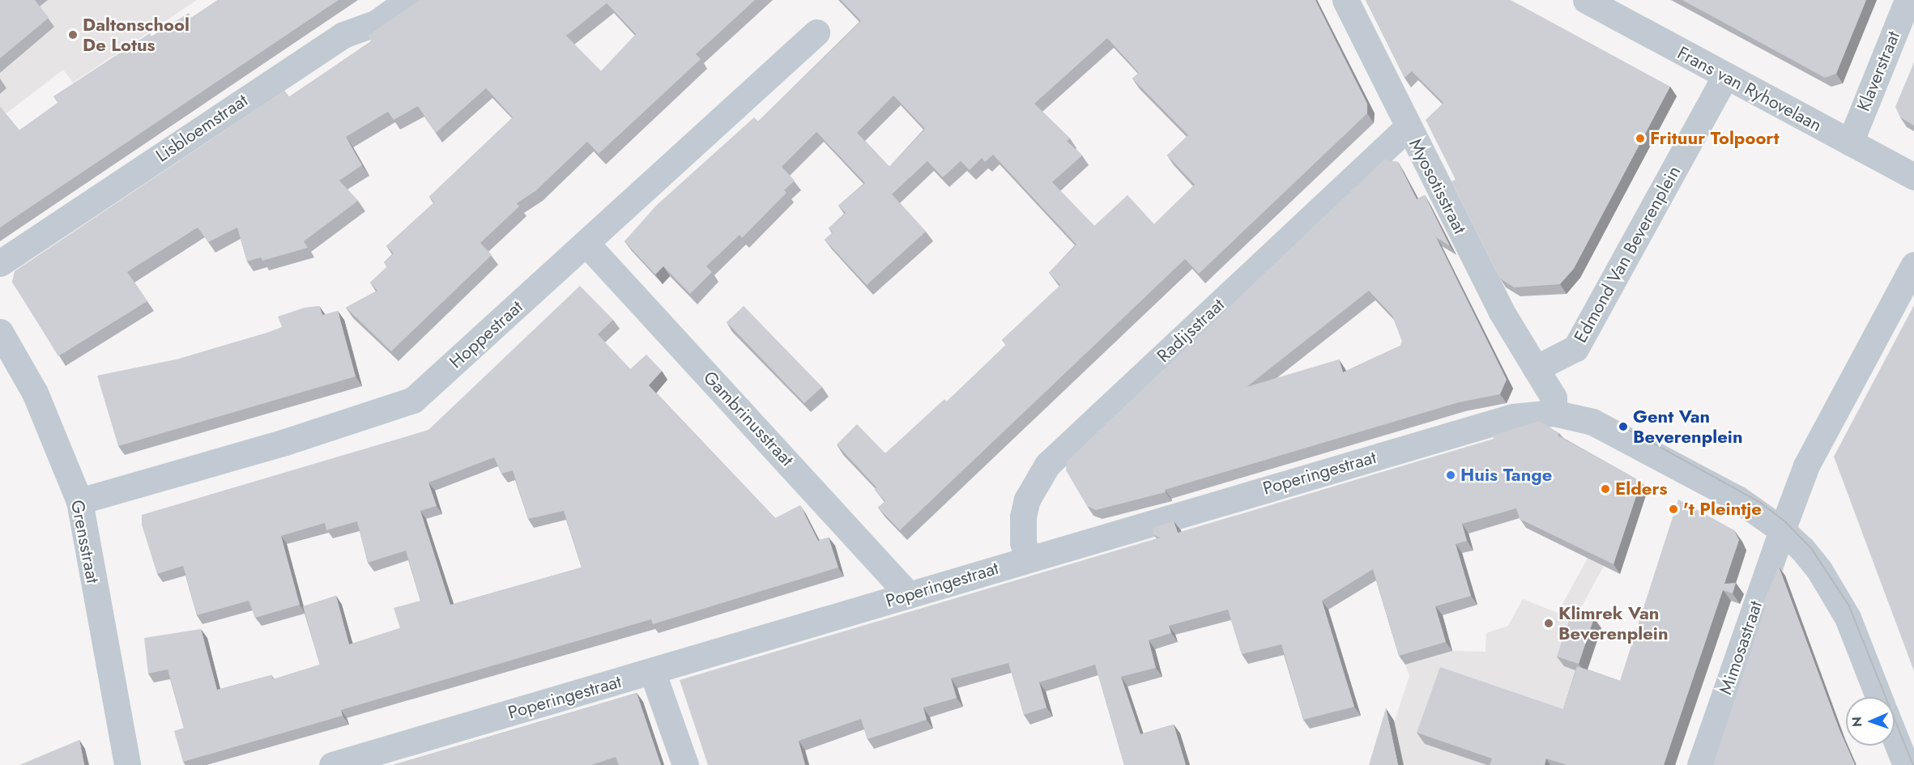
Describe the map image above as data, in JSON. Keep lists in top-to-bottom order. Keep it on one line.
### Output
{"streets":{"street":["Klaverstraat","Frans van Ryhovelaan","Lisbloemstraat","Myosotisstraat","Edmond Van Beverenplein","Radijsstraat","Hoppestraat","Gambrinusstraat","Poperingestraat","Grensstraat","Mimosastraat"]},"crossings":[["Klaverstraat","Frans van Ryhovelaan"],["Frans van Ryhovelaan","Edmond Van Beverenplein"],["Myosotisstraat","Edmond Van Beverenplein"],["Myosotisstraat","Radijsstraat"],["Radijsstraat","Poperingestraat"],["Hoppestraat","Gambrinusstraat"],["Hoppestraat","Grensstraat"],["Gambrinusstraat","Poperingestraat"]],"places":["Daltonschool De Lotus","Frituur Tolpoort","Gent Van Beverenplein","Huis Tange","Elders","'t Pleintje","Klimrek Van Beverenplein"],"north":"left"}
